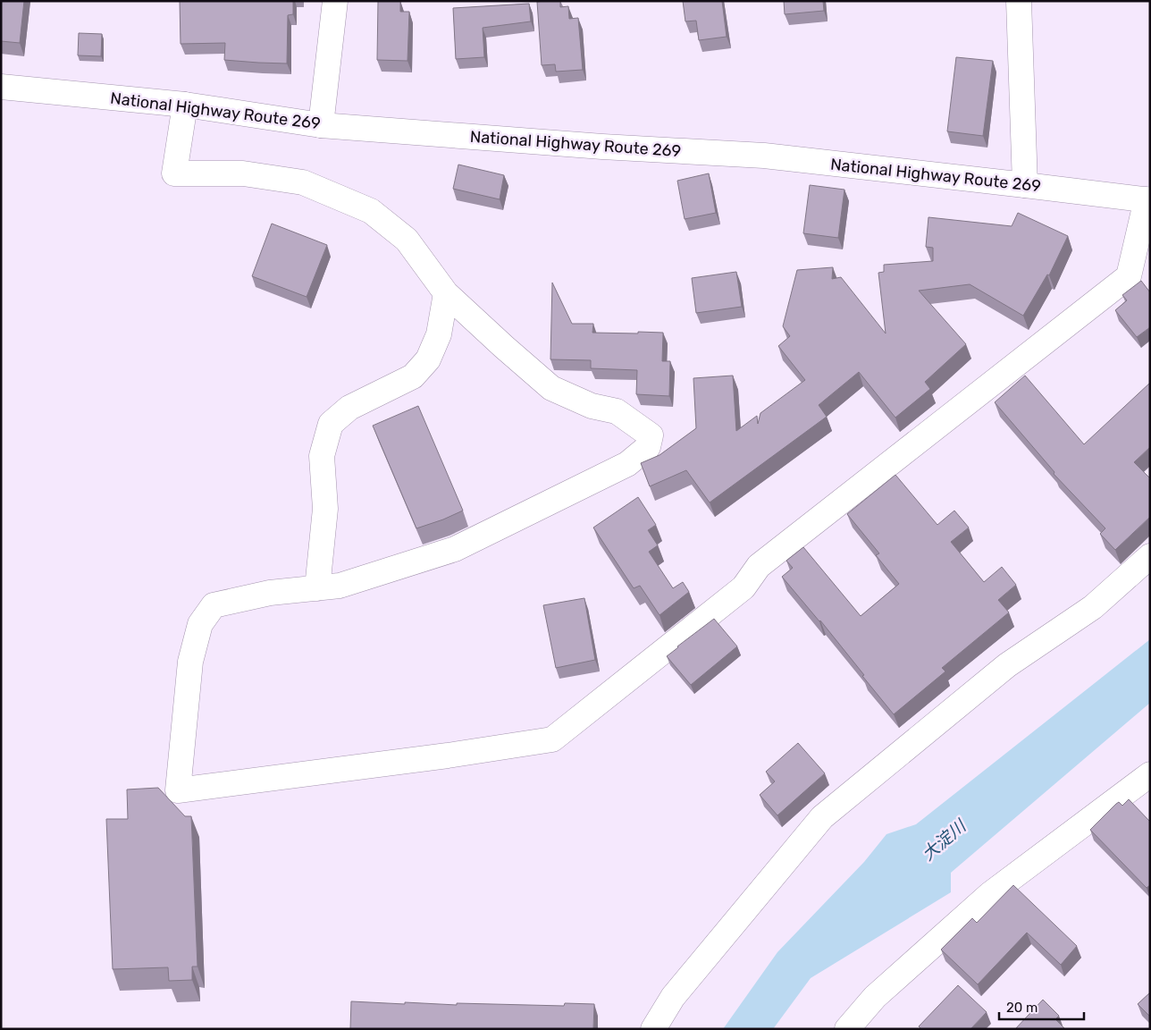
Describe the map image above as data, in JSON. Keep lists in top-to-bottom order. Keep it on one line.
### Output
{"streets":{"main road":["National Highway Route 269"]},"water":["大淀川"],"scale_bar":"20 m"}
